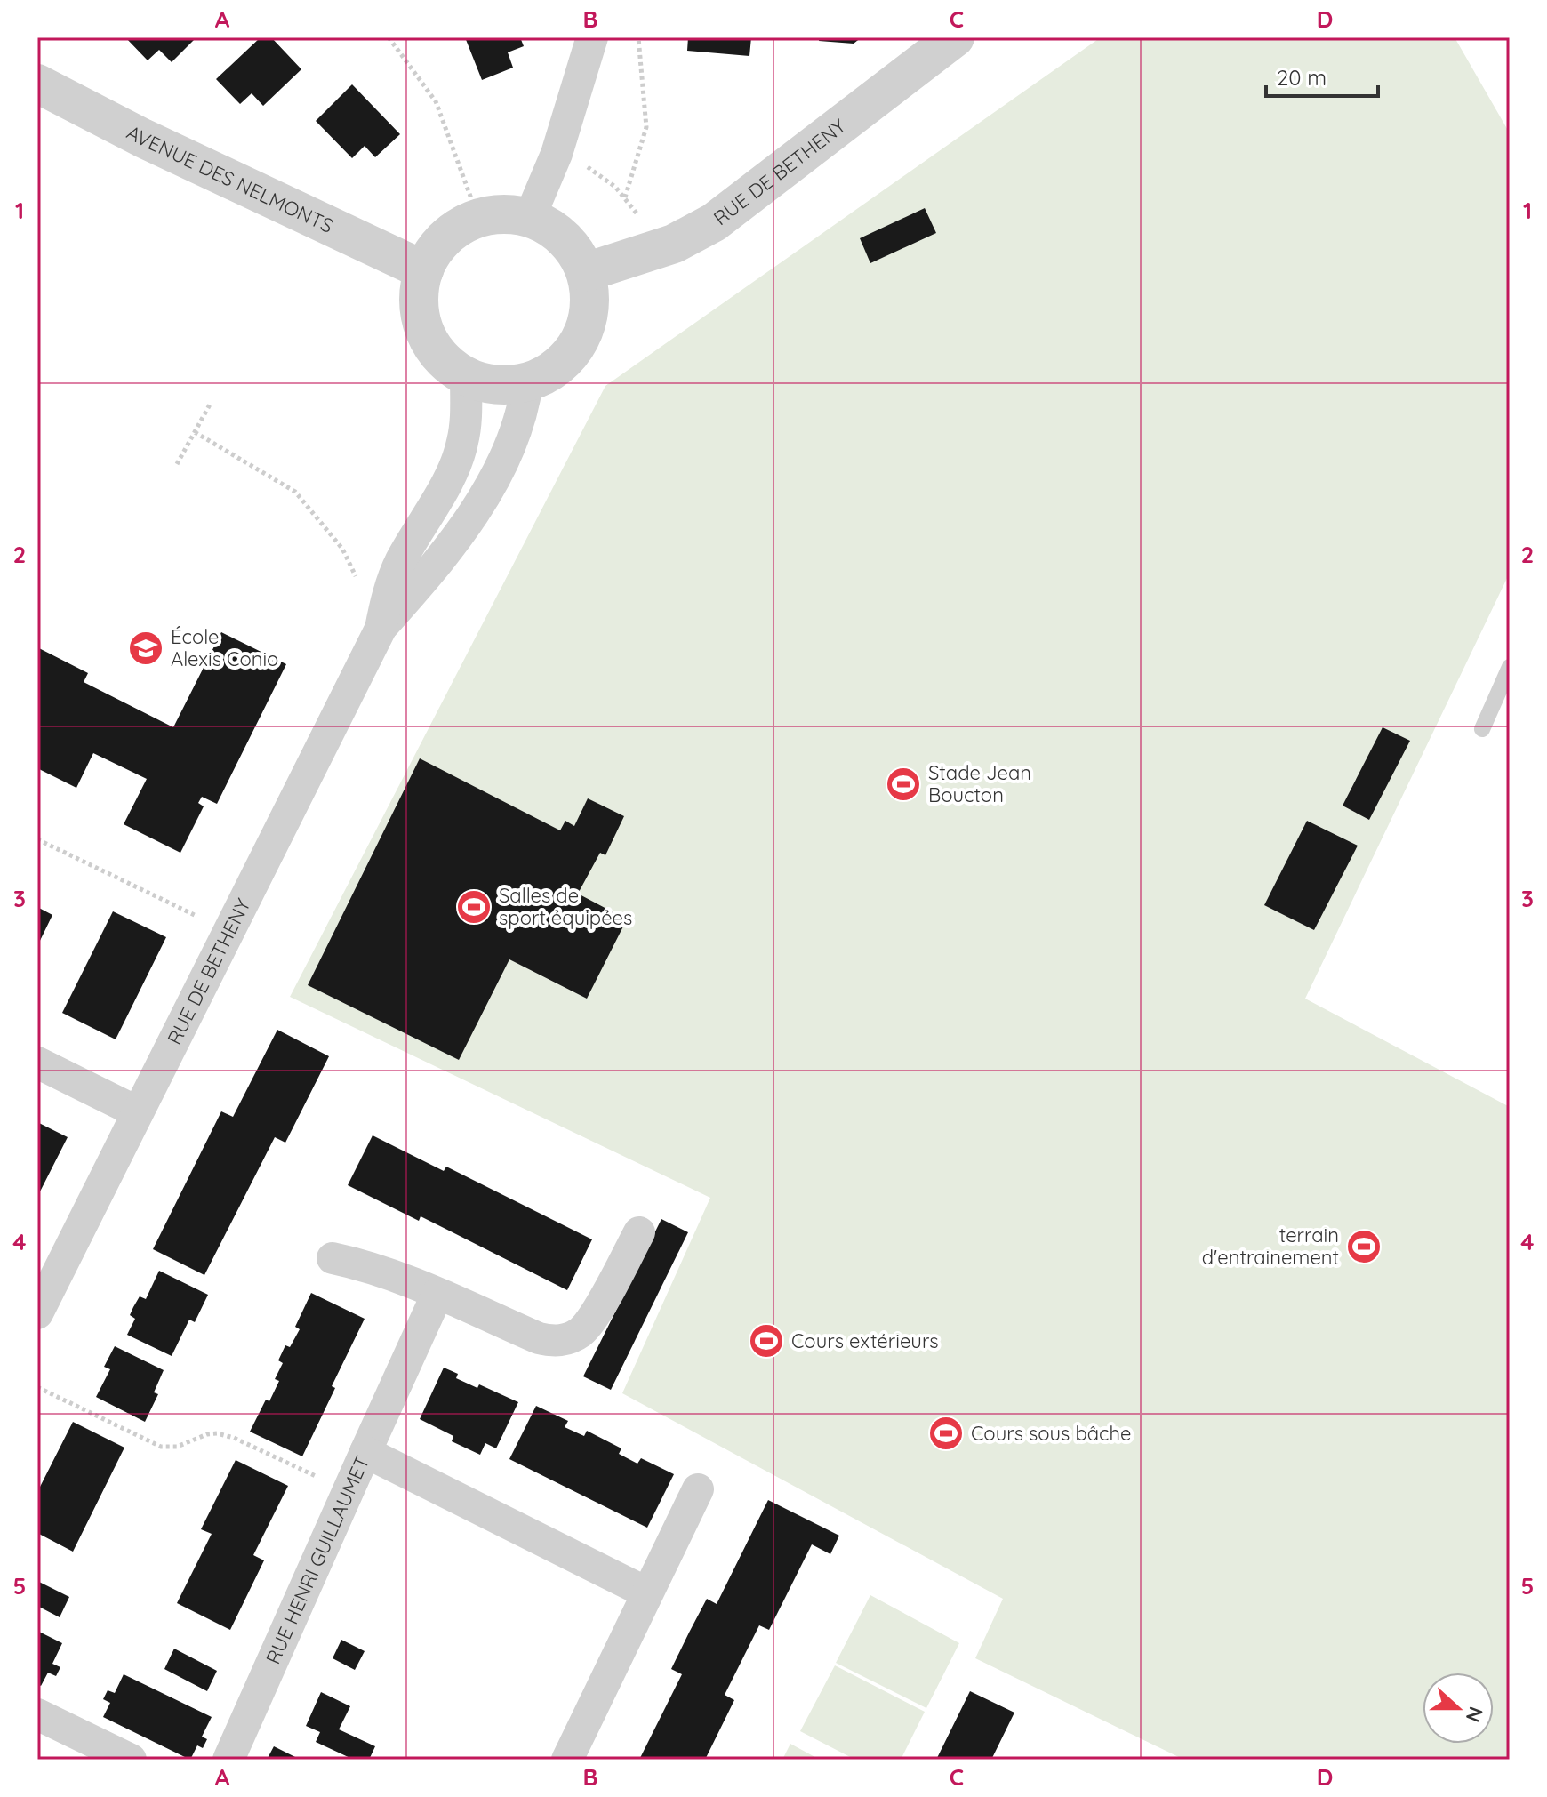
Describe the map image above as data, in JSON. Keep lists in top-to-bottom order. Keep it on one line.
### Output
{"streets":{"street":["RUE DE BETHENY","AVENUE DES NELMONTS","RUE HENRI GUILLAUMET"]},"crossings":[["RUE DE BETHENY","AVENUE DES NELMONTS"]],"places":{"school or university":["École Alexis Conio"],"sports":["Stade Jean Boucton","Salles de sport équipées","terrain d'entrainement","Cours extérieurs","Cours sous bâche"]},"scale_bar":"20 m","north":"right","grid":{"columns":["A","B","C","D"],"rows":["1","2","3","4","5"]}}
